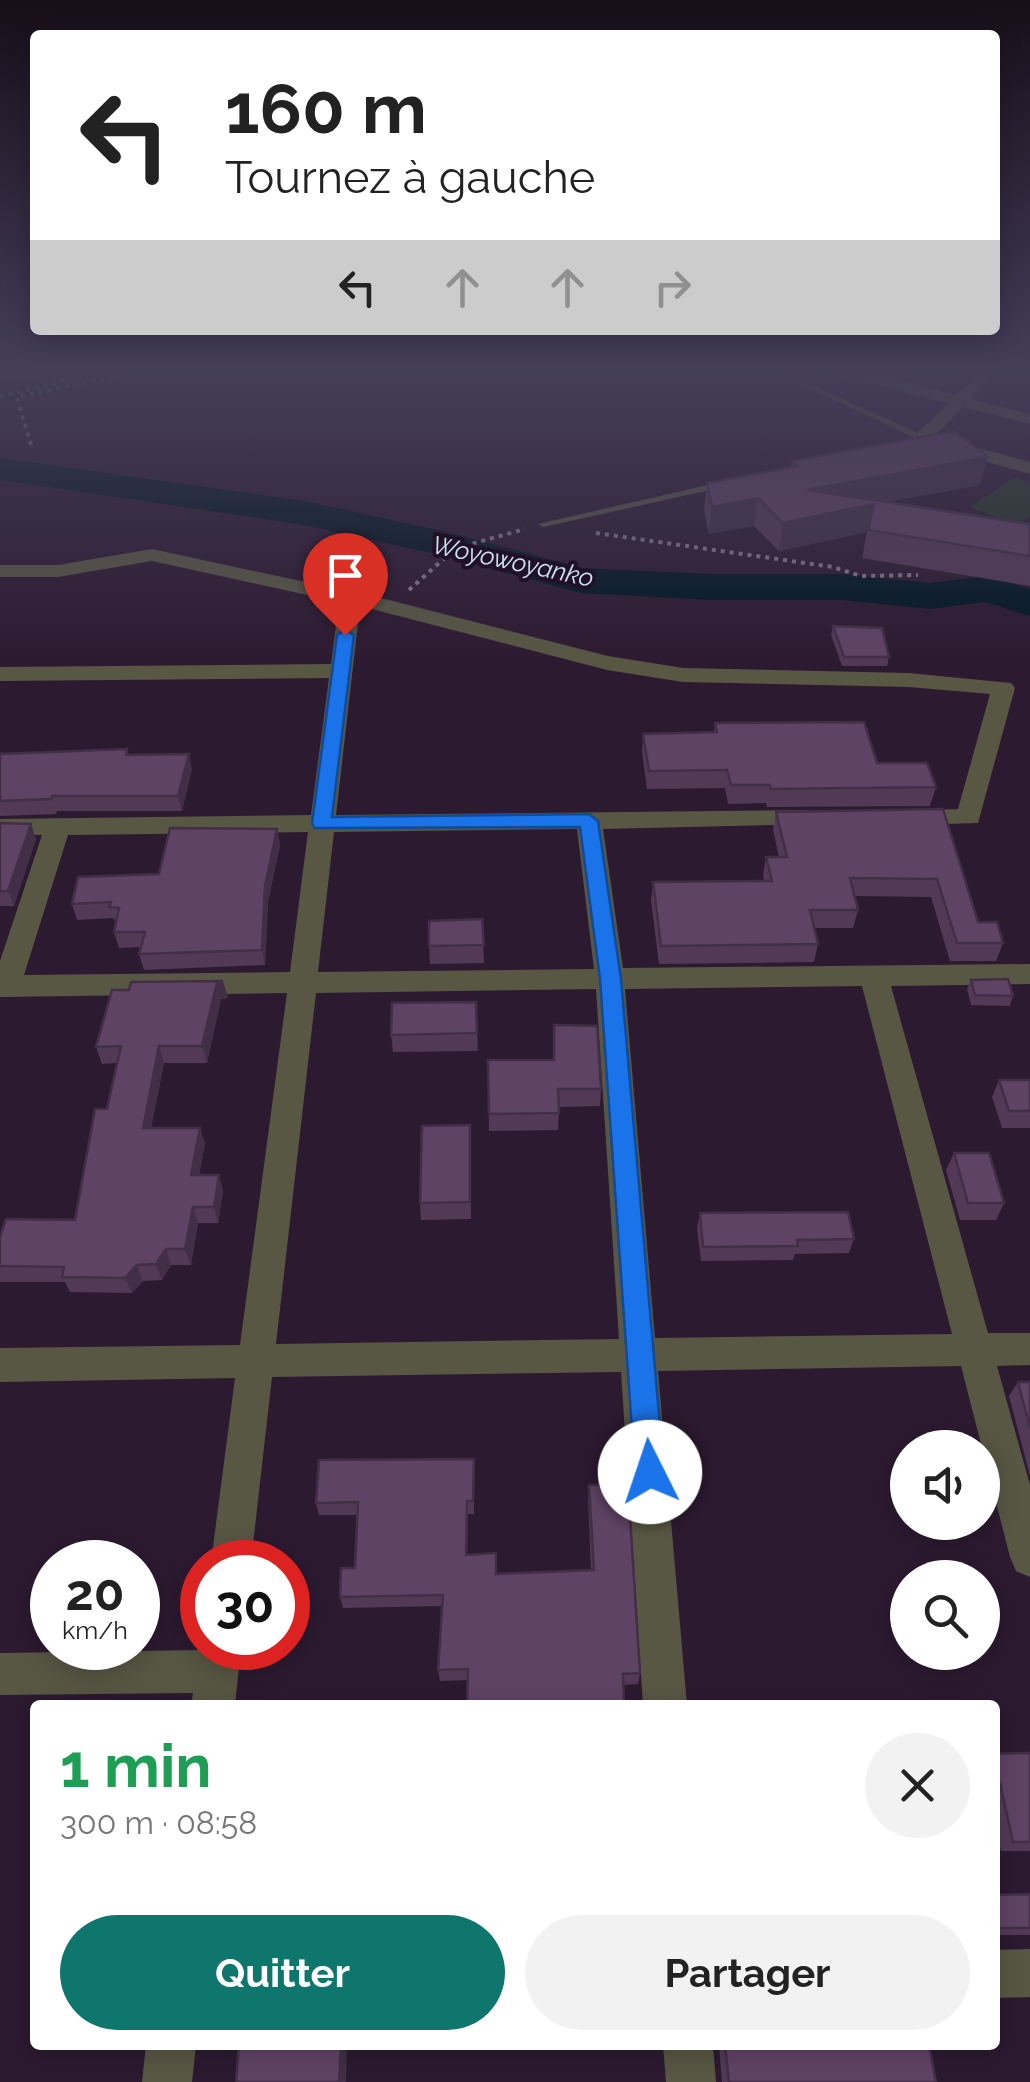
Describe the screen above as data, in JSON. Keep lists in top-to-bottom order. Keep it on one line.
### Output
{"water":["Woyowoyanko"],"page":{"turn":["160 m","Tournez à gauche"],"speed":"20 km/h","limit":"30","heading":["1 min","300 m · 08:58"],"buttons":["Quitter","Partager"]}}
